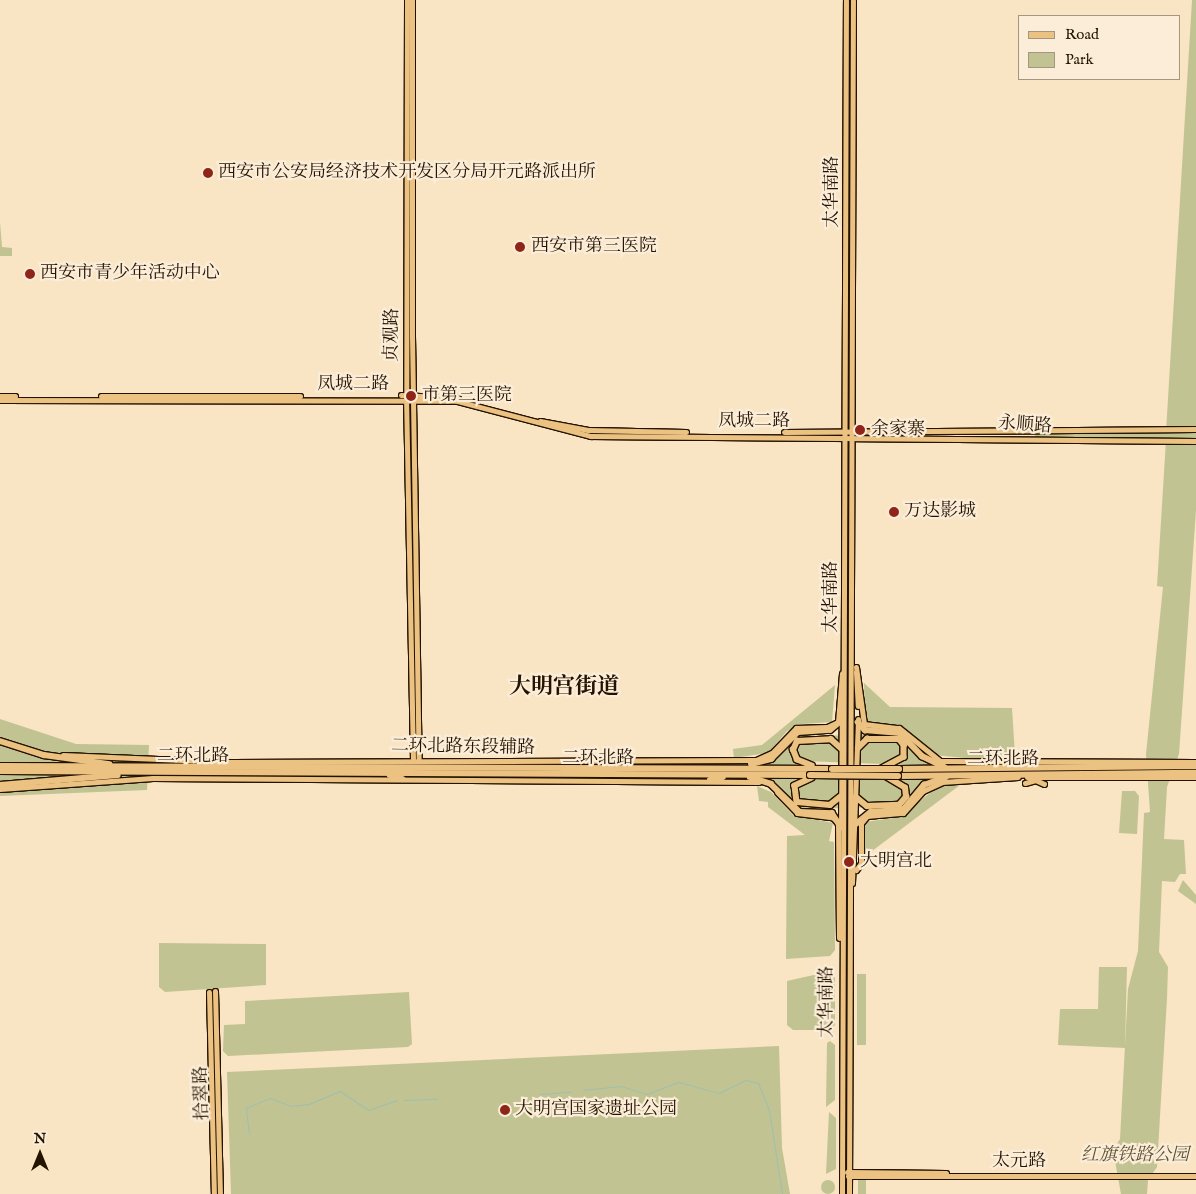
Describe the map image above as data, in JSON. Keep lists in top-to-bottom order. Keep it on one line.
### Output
{"streets":{"highway":["二环北路"],"main road":["太华南路","贞观路","凤城二路","永顺路","二环北路东段辅路","拾翠路","太元路"]},"crossings":[["太华南路","凤城二路"],["太华南路","永顺路"],["太华南路","二环北路东段辅路"],["太华南路","太元路"],["贞观路","凤城二路"],["贞观路","二环北路东段辅路"],["凤城二路","永顺路"]],"districts":["大明宫街道"],"parks":["红旗铁路公园"],"places":["西安市公安局经济技术开发区分局开元路派出所","西安市第三医院","西安市青少年活动中心","市第三医院","余家寨","万达影城","大明宫北","大明宫国家遗址公园"],"legend":["Road","Park"],"north":"top"}
